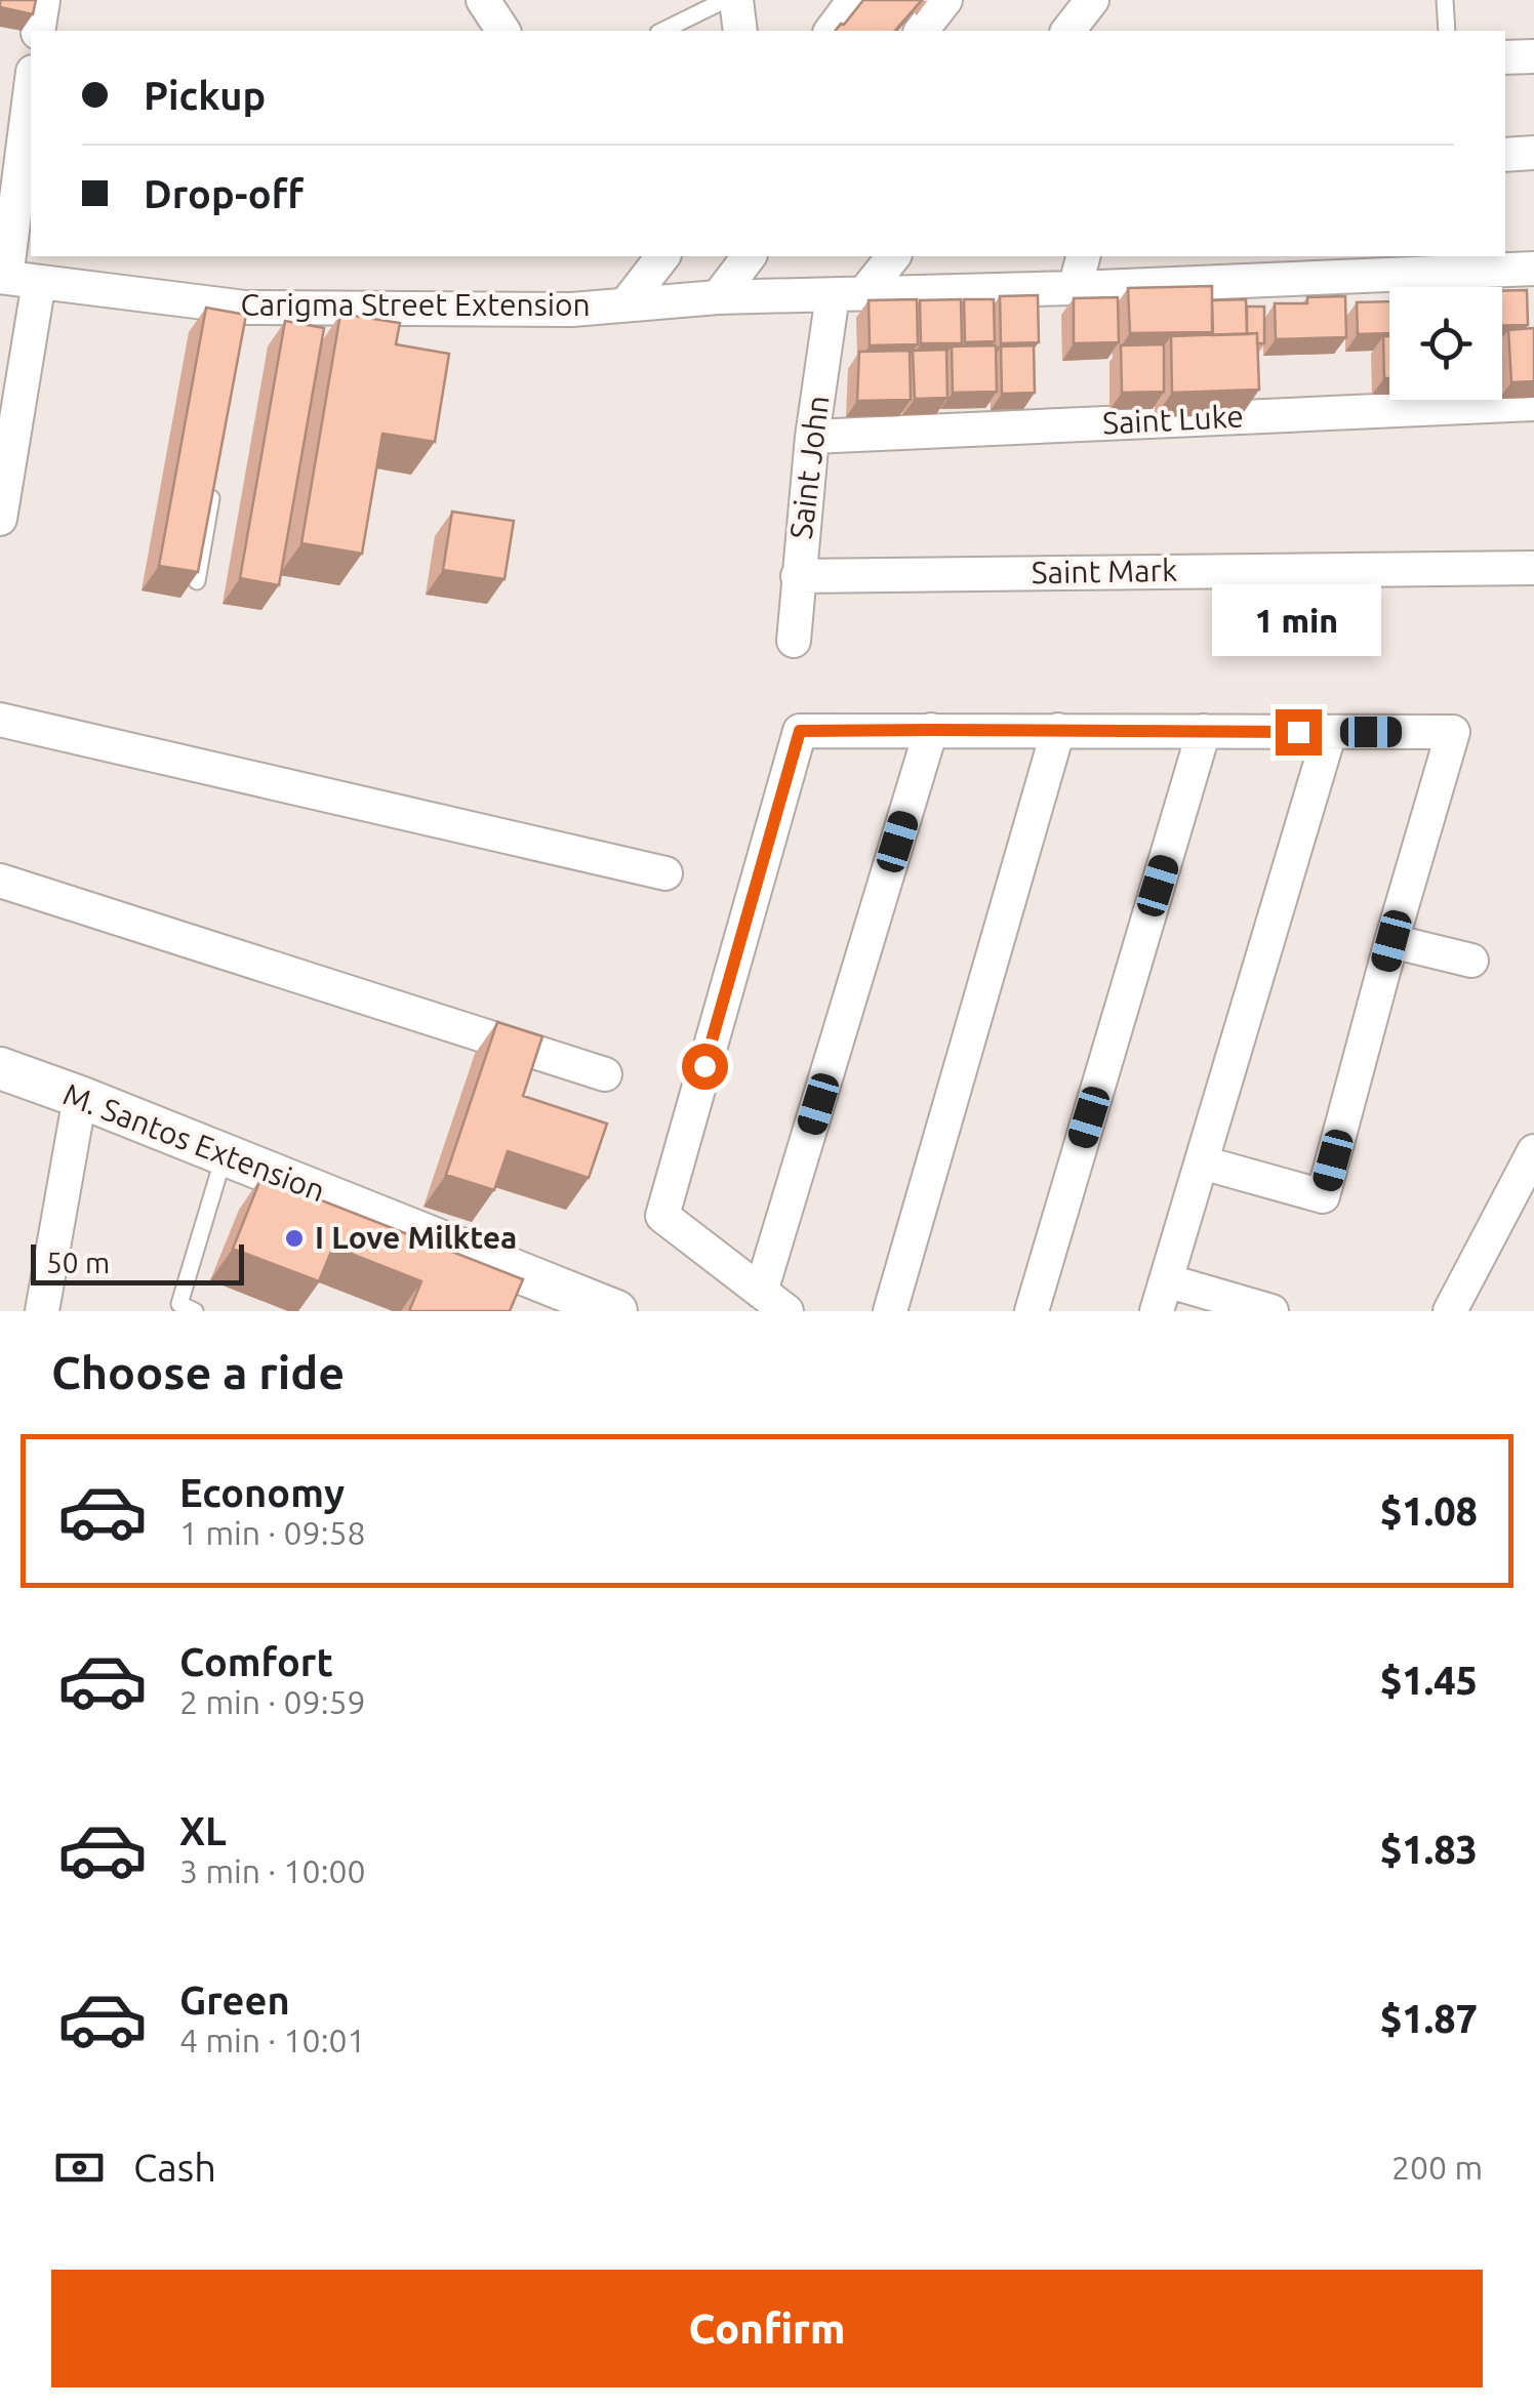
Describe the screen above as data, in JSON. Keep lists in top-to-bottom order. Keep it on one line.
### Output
{"streets":{"street":["Carigma Street Extension","Saint Luke","Saint John","Saint Mark","M. Santos Extension"]},"crossings":[["Carigma Street Extension","Saint John"],["Saint Luke","Saint John"],["Saint John","Saint Mark"]],"places":["I Love Milktea"],"scale_bar":"50 m","page":{"banner":["Pickup","Drop-off"],"bubble":"1 min","scale":"50 m","heading":"Choose a ride","list":[{"name":"Economy","note":"1 min · 09:58","value":"$1.08"},{"name":"Comfort","note":"2 min · 09:59","value":"$1.45"},{"name":"XL","note":"3 min · 10:00","value":"$1.83"},{"name":"Green","note":"4 min · 10:01","value":"$1.87"}],"pay":["Cash","200 m"],"buttons":"Confirm"}}
